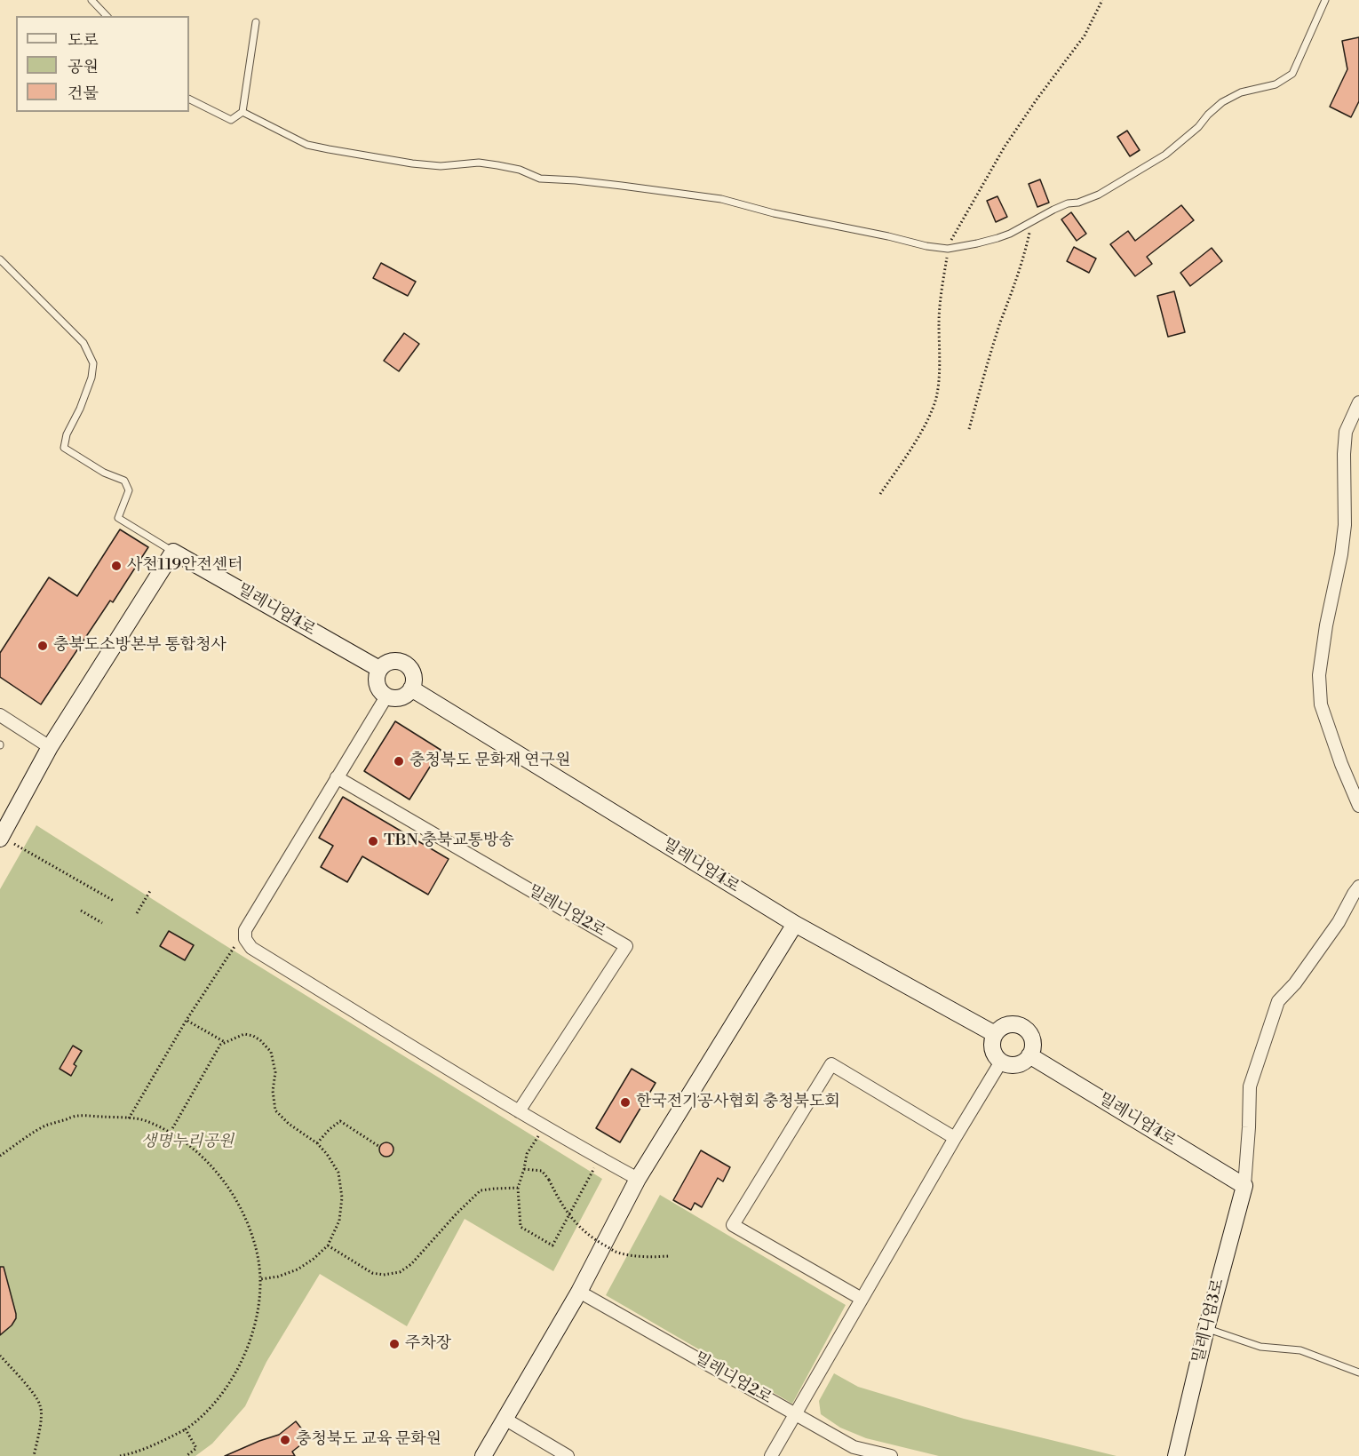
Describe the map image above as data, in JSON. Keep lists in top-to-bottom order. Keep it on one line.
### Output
{"streets":{"street":["밀레니엄4로","밀레니엄2로","밀레니엄3로"]},"crossings":[["밀레니엄4로","밀레니엄3로"]],"parks":["생명누리공원"],"places":["사천119안전센터","충북도소방본부 통합청사","충청북도 문화재 연구원","TBN 충북교통방송","한국전기공사협회 충청북도회","주차장","충청북도 교육 문화원"],"legend":["도로","공원","건물"]}
